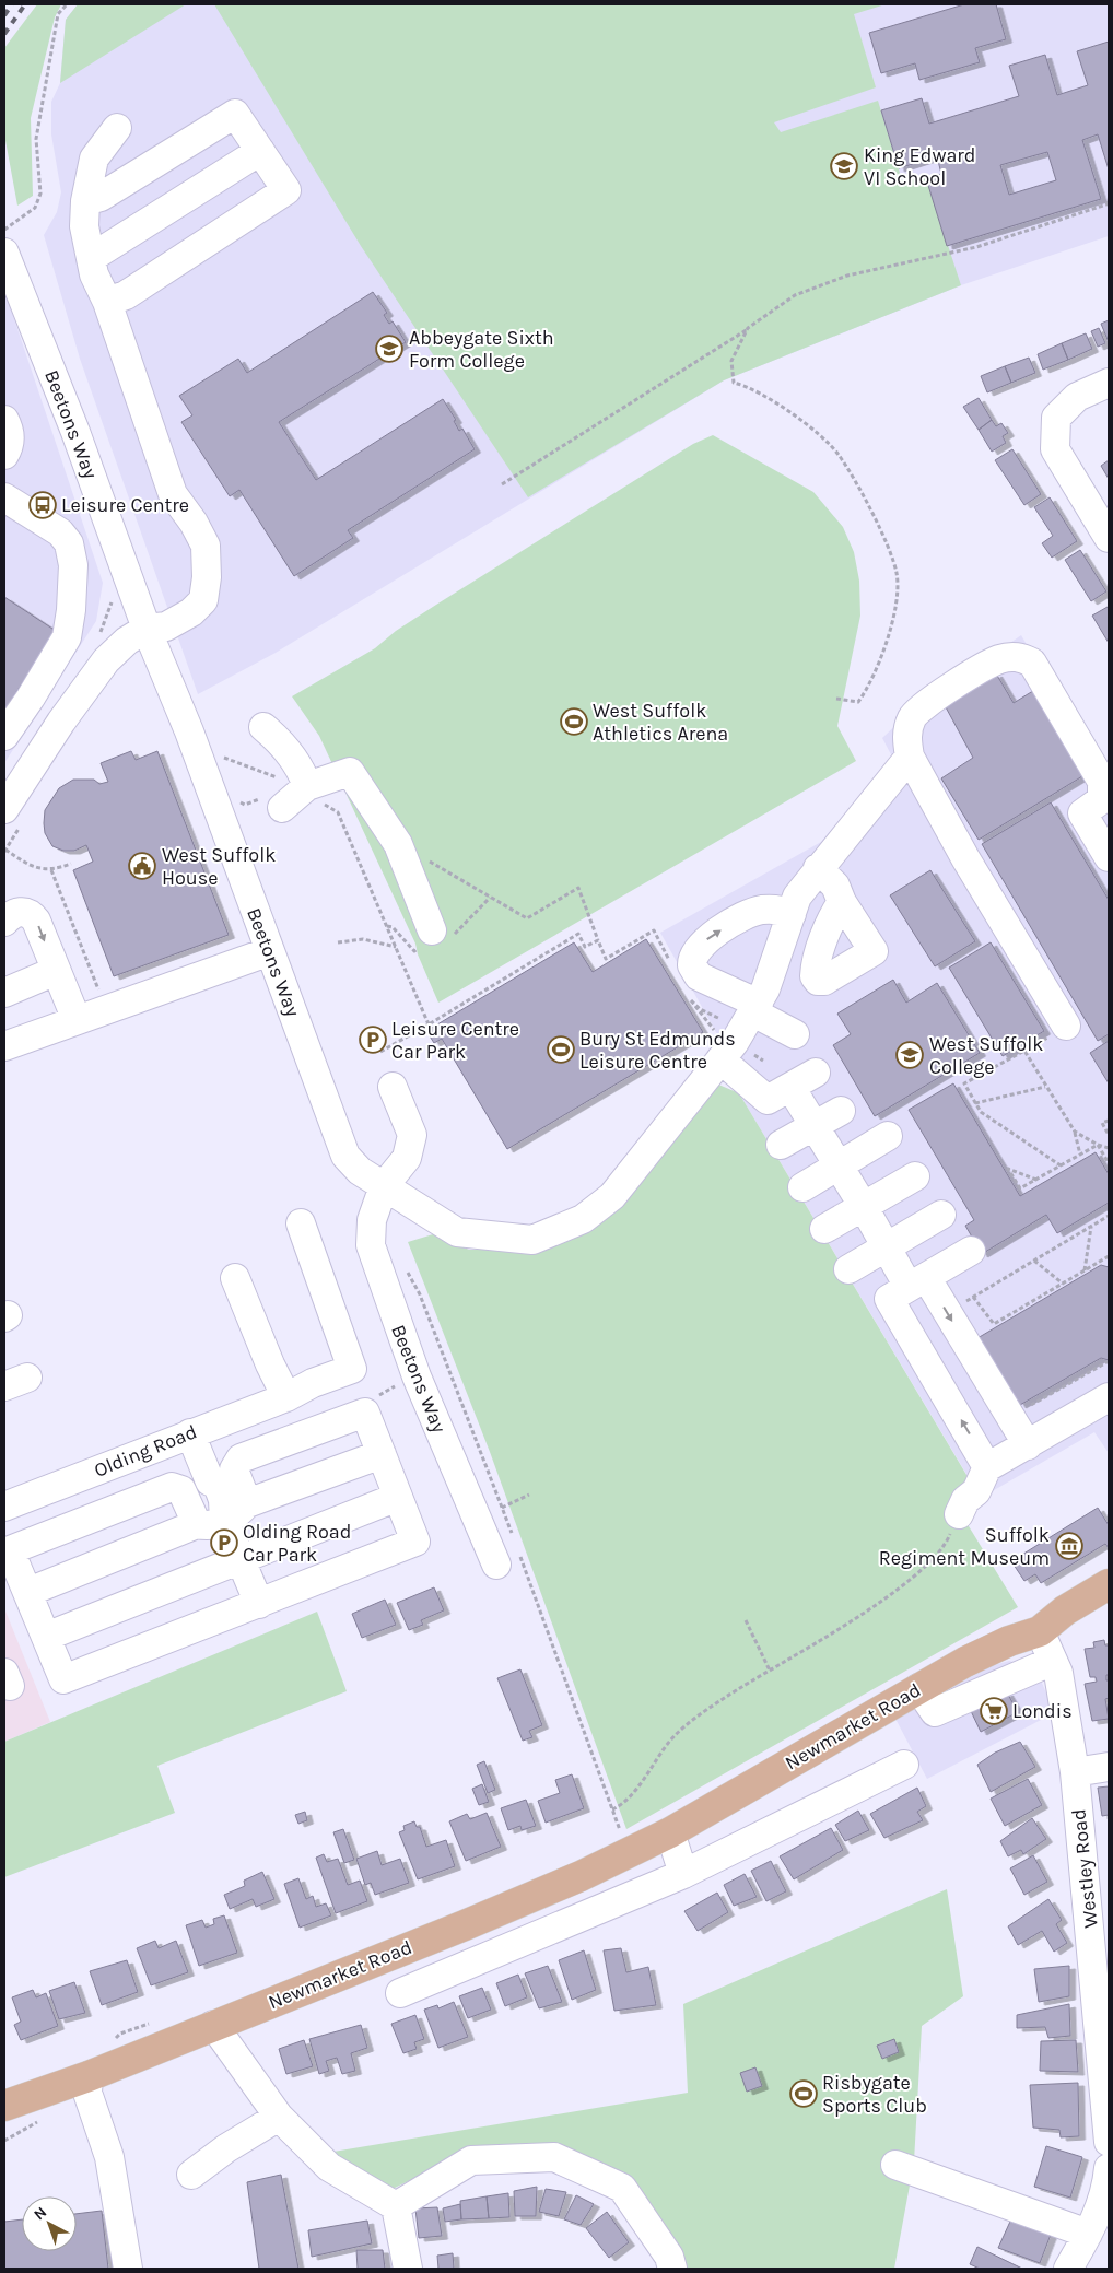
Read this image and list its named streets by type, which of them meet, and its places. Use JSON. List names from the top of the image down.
{
  "streets": {
    "main road": ["Newmarket Road"],
    "street": ["Beetons Way", "Olding Road", "Westley Road"]
  },
  "crossings": [
    ["Newmarket Road", "Westley Road"]
  ],
  "places": {
    "school or university": ["King Edward VI School", "Abbeygate Sixth Form College", "West Suffolk College"],
    "bus stop": ["Leisure Centre"],
    "sports": ["West Suffolk Athletics Arena", "Bury St Edmunds Leisure Centre", "Risbygate Sports Club"],
    "public building": ["West Suffolk House"],
    "parking": ["Leisure Centre Car Park", "Olding Road Car Park"],
    "museum": ["Suffolk Regiment Museum"],
    "supermarket": ["Londis"]
  },
  "north": "top left"
}
